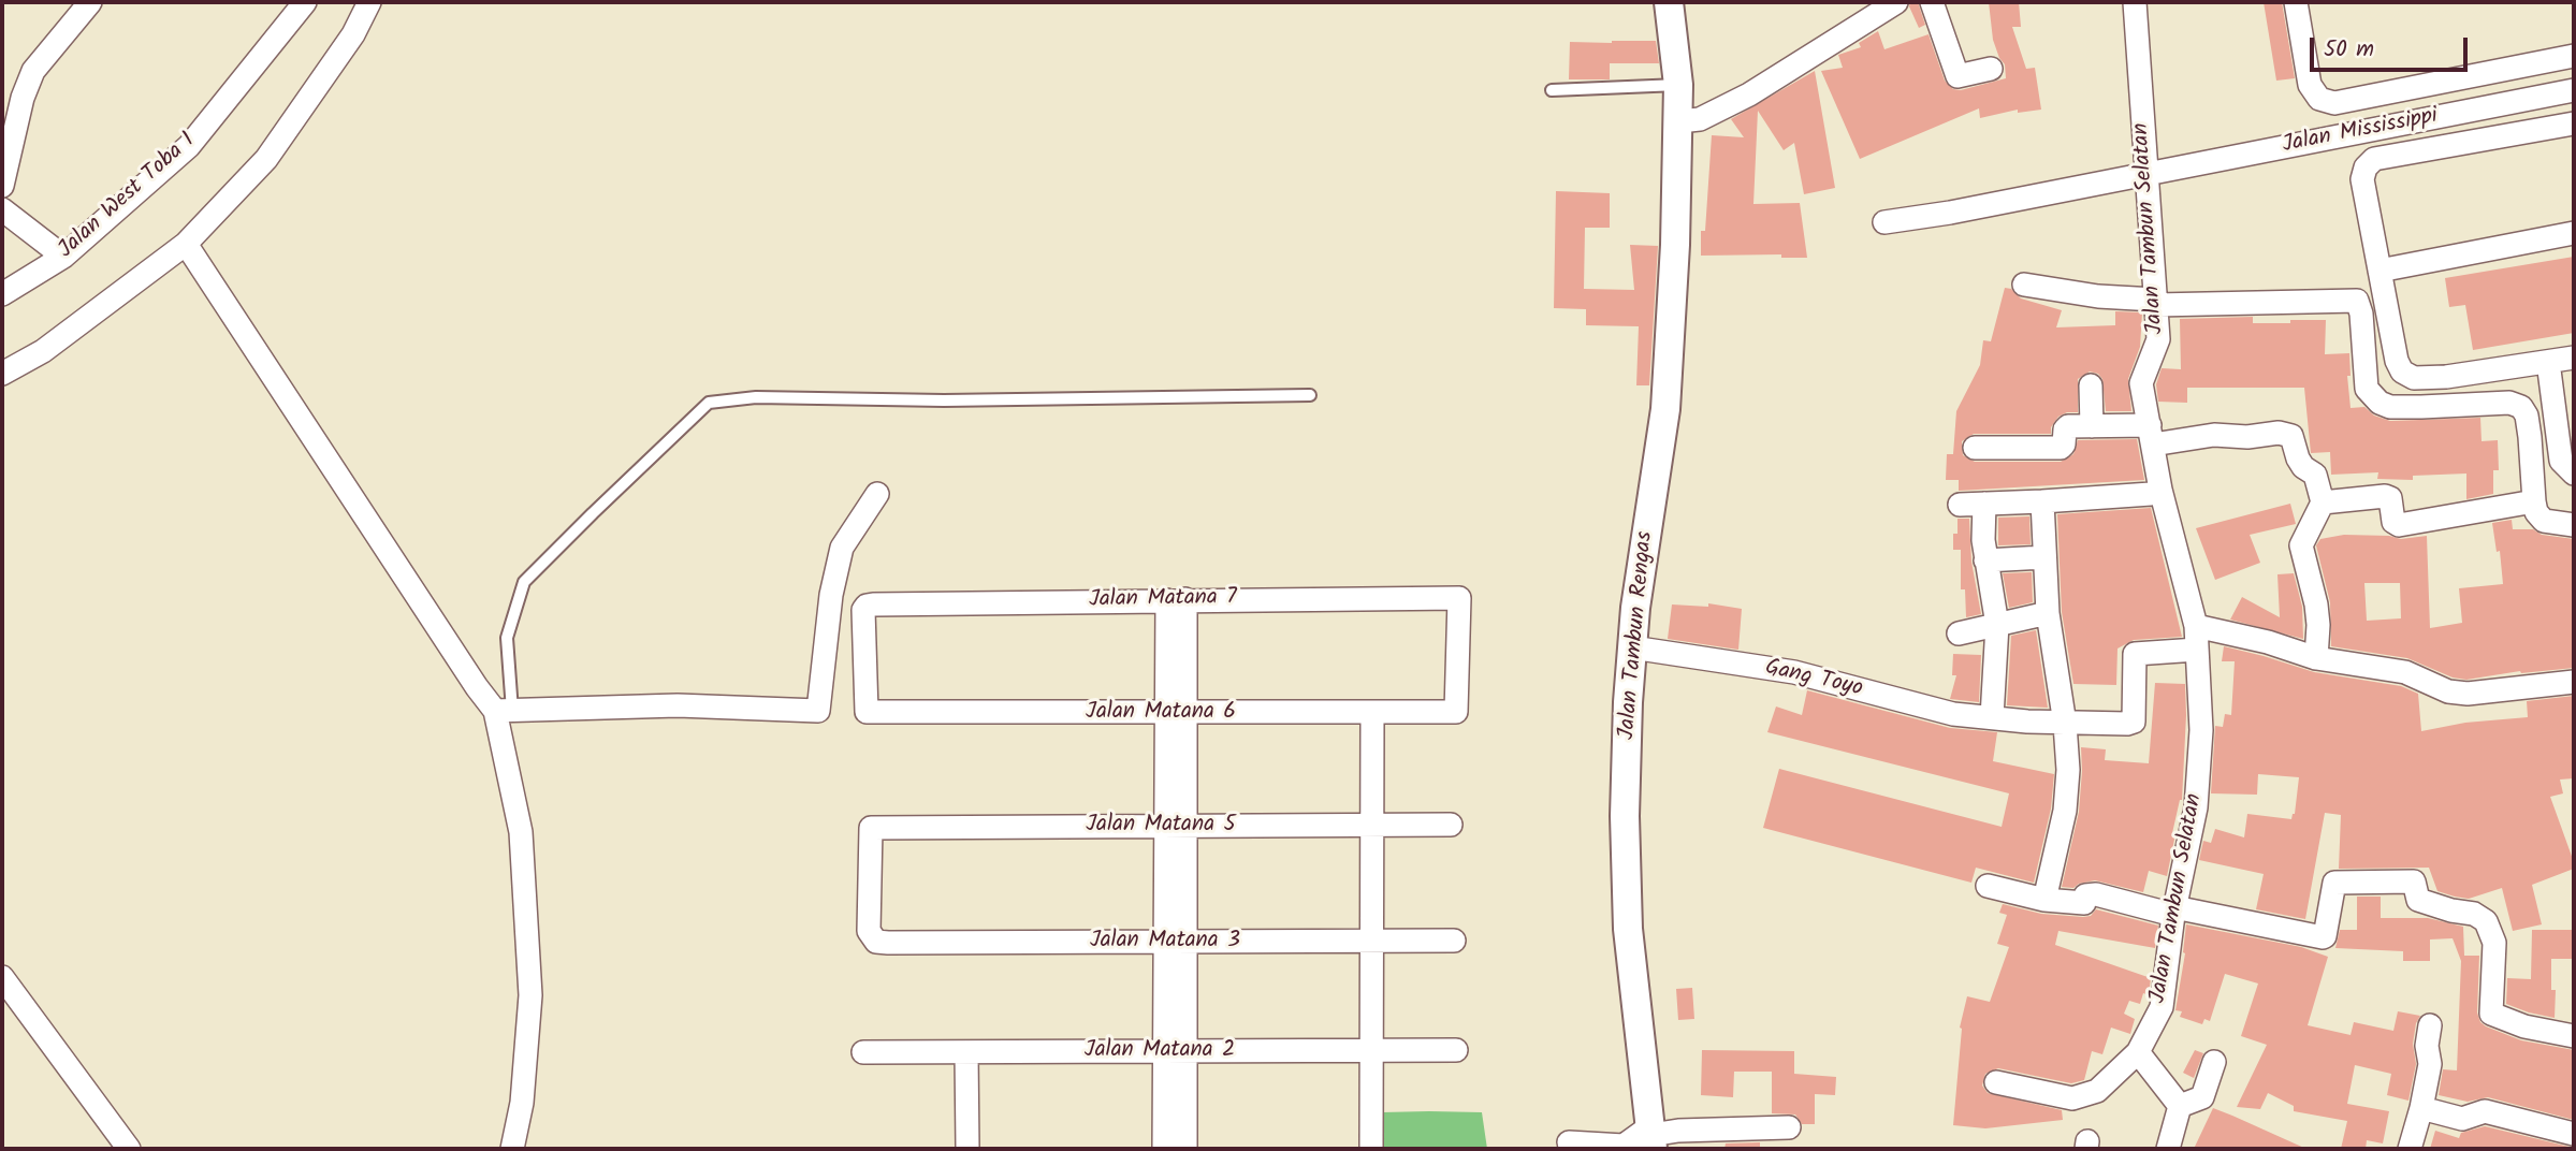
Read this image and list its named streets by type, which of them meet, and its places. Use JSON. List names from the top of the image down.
{
  "streets": {
    "street": [
      "Jalan Mississippi",
      "Jalan West Toba 1",
      "Jalan Tambun Selatan",
      "Jalan Matana 7",
      "Jalan Tambun Rengas",
      "Gang Toyo",
      "Jalan Matana 6",
      "Jalan Matana 5",
      "Jalan Matana 3",
      "Jalan Matana 2"
    ]
  },
  "crossings": [
    ["Jalan Mississippi", "Jalan Tambun Selatan"],
    ["Jalan Tambun Selatan", "Gang Toyo"],
    ["Jalan Matana 7", "Jalan Matana 6"],
    ["Jalan Tambun Rengas", "Gang Toyo"],
    ["Jalan Matana 5", "Jalan Matana 3"]
  ],
  "scale_bar": "50 m"
}
